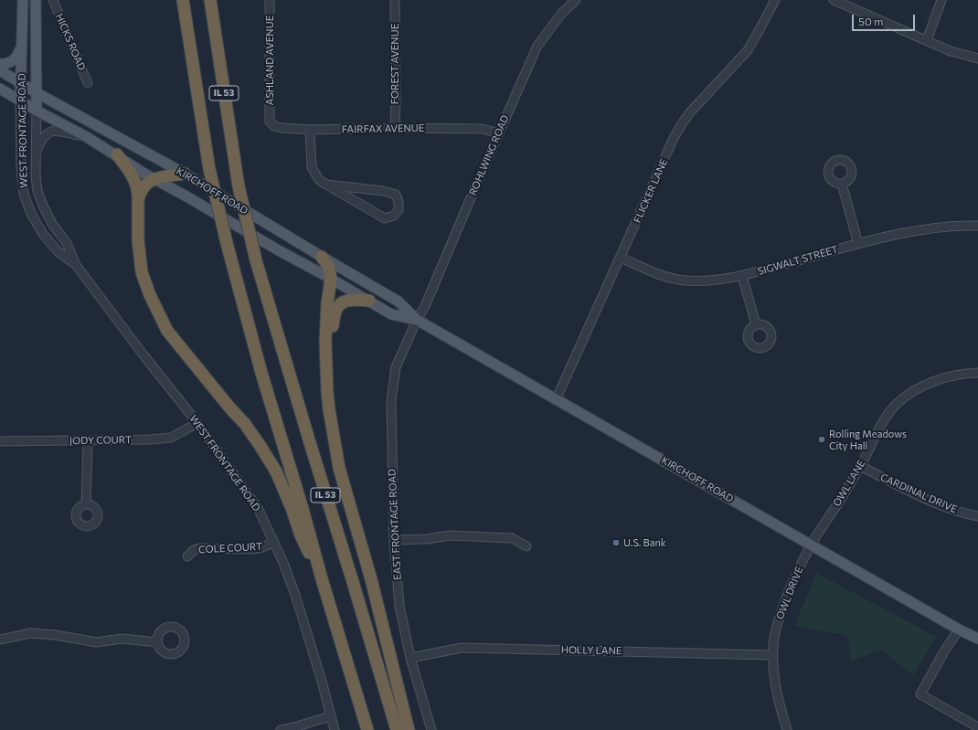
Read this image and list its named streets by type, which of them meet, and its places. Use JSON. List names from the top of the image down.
{
  "streets": {
    "highway": ["IL 53"],
    "main road": ["WEST FRONTAGE ROAD", "KIRCHOFF ROAD"],
    "street": [
      "HICKS ROAD",
      "ASHLAND AVENUE",
      "FOREST AVENUE",
      "FAIRFAX AVENUE",
      "ROHLWING ROAD",
      "FLICKER LANE",
      "SIGWALT STREET",
      "JODY COURT",
      "OWL LANE",
      "CARDINAL DRIVE",
      "EAST FRONTAGE ROAD",
      "COLE COURT",
      "OWL DRIVE",
      "HOLLY LANE"
    ]
  },
  "crossings": [
    ["ASHLAND AVENUE", "FAIRFAX AVENUE"],
    ["FOREST AVENUE", "FAIRFAX AVENUE"],
    ["FAIRFAX AVENUE", "ROHLWING ROAD"],
    ["WEST FRONTAGE ROAD", "KIRCHOFF ROAD"],
    ["WEST FRONTAGE ROAD", "JODY COURT"],
    ["WEST FRONTAGE ROAD", "COLE COURT"],
    ["ROHLWING ROAD", "KIRCHOFF ROAD"],
    ["ROHLWING ROAD", "EAST FRONTAGE ROAD"],
    ["KIRCHOFF ROAD", "FLICKER LANE"],
    ["KIRCHOFF ROAD", "OWL LANE"],
    ["KIRCHOFF ROAD", "EAST FRONTAGE ROAD"],
    ["KIRCHOFF ROAD", "OWL DRIVE"],
    ["FLICKER LANE", "SIGWALT STREET"],
    ["OWL LANE", "CARDINAL DRIVE"],
    ["OWL LANE", "OWL DRIVE"],
    ["EAST FRONTAGE ROAD", "HOLLY LANE"],
    ["OWL DRIVE", "HOLLY LANE"]
  ],
  "places": ["Rolling Meadows City Hall", "U.S. Bank"],
  "scale_bar": "50 m"
}
